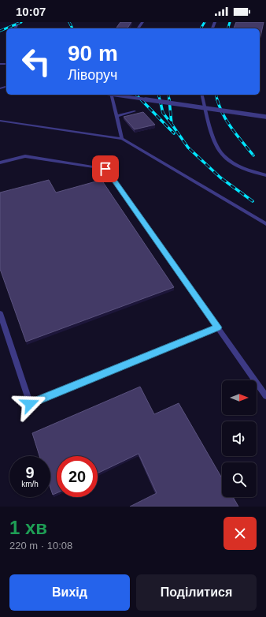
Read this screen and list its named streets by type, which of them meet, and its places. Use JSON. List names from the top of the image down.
{
  "north": "right",
  "page": {
    "status": "10:07",
    "turn": ["90 m", "Ліворуч"],
    "speed": "9 km/h",
    "limit": "20",
    "heading": ["1 хв", "220 m · 10:08"],
    "buttons": ["Вихід", "Поділитися"]
  }
}
